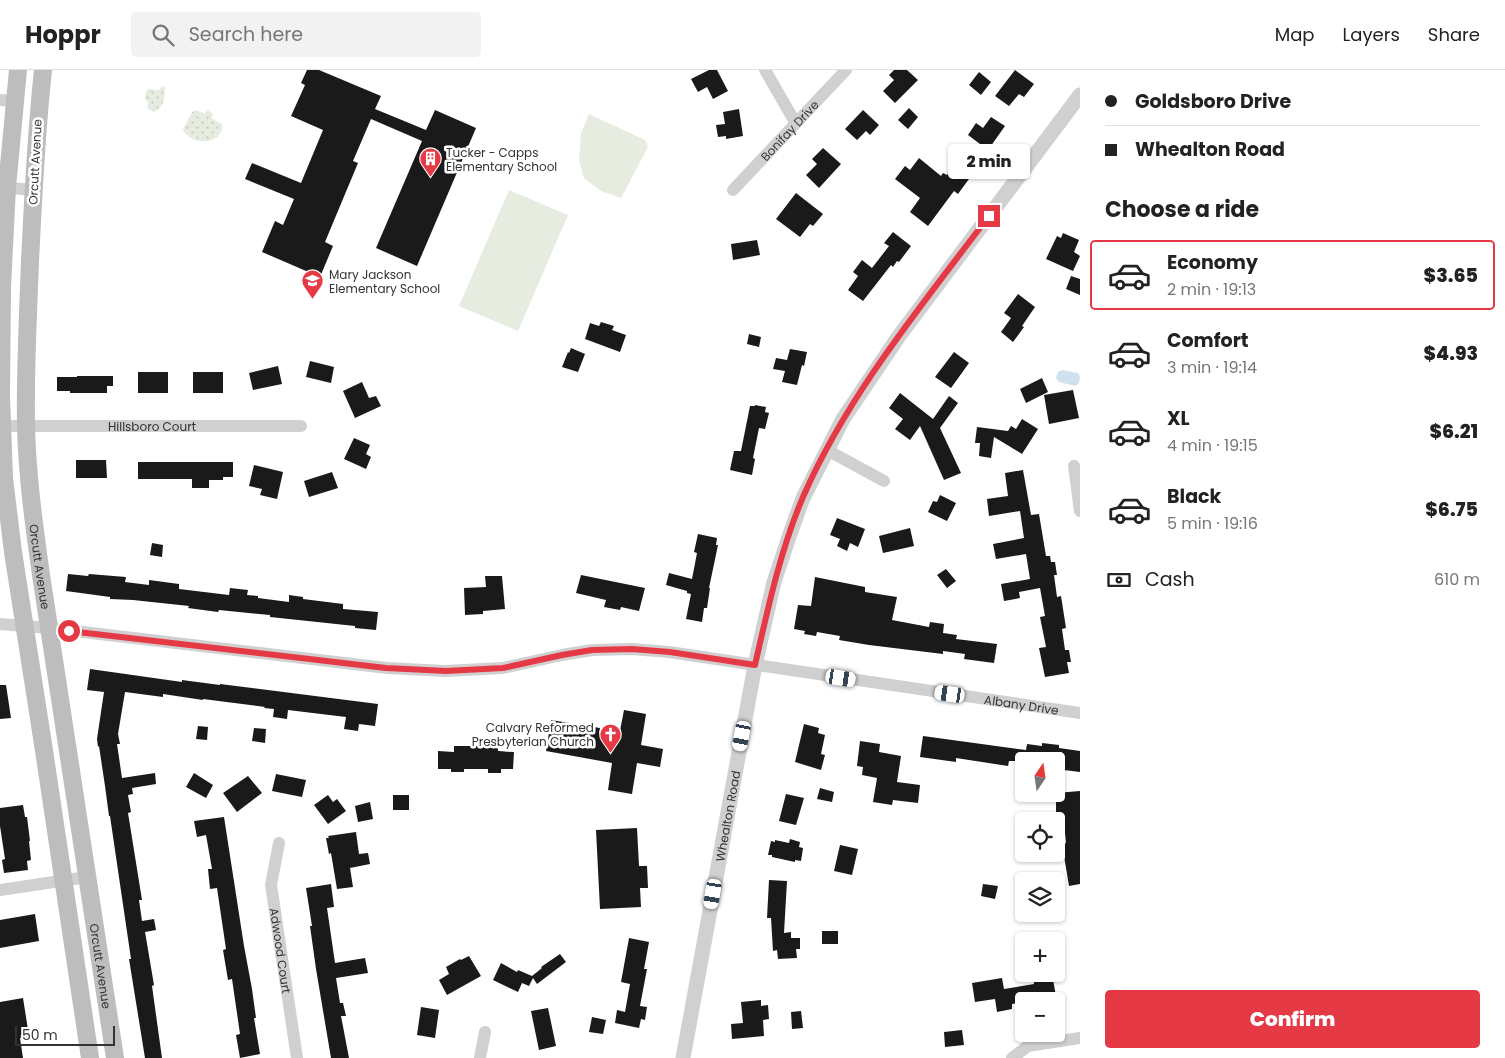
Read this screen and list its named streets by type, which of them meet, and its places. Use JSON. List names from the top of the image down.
{
  "streets": {
    "main road": ["Orcutt Avenue"],
    "street": [
      "Bonifay Drive",
      "Hillsboro Court",
      "Albany Drive",
      "Whealton Road",
      "Adwood Court"
    ]
  },
  "crossings": [
    ["Orcutt Avenue", "Hillsboro Court"],
    ["Orcutt Avenue", "Albany Drive"],
    ["Albany Drive", "Whealton Road"]
  ],
  "places": {
    "building": ["Tucker - Capps Elementary School"],
    "school or university": ["Mary Jackson Elementary School"],
    "church": ["Calvary Reformed Presbyterian Church"]
  },
  "scale_bar": "50 m",
  "north": "top",
  "page": {
    "header": "Hoppr",
    "search": "Search here",
    "nav": ["Map", "Layers", "Share"],
    "banner": ["Goldsboro Drive", "Whealton Road"],
    "bubble": "2 min",
    "heading": "Choose a ride",
    "list": [
      {
        "name": "Economy",
        "note": "2 min · 19:13",
        "value": "$3.65"
      },
      {
        "name": "Comfort",
        "note": "3 min · 19:14",
        "value": "$4.93"
      },
      {
        "name": "XL",
        "note": "4 min · 19:15",
        "value": "$6.21"
      },
      {
        "name": "Black",
        "note": "5 min · 19:16",
        "value": "$6.75"
      }
    ],
    "pay": ["Cash", "610 m"],
    "map_buttons": ["+", "−"],
    "buttons": "Confirm",
    "scale": "50 m"
  }
}
